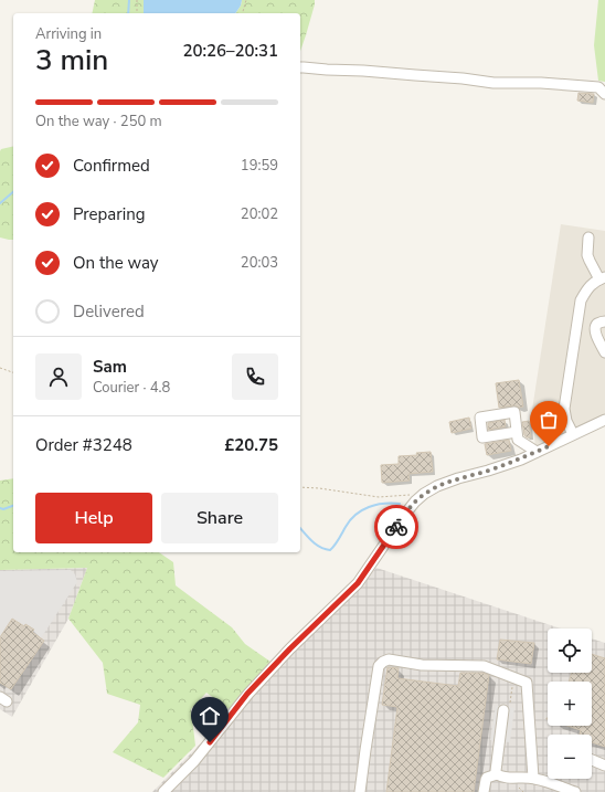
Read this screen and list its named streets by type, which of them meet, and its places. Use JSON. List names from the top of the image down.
{
  "page": {
    "heading": ["3 min", "Arriving in", "20:26–20:31"],
    "panel": [
      "Sam",
      "Courier · 4.8",
      "Order #3248",
      "£20.75"
    ],
    "bar": "On the way · 250 m",
    "list": [
      ["Confirmed", "19:59"],
      ["Preparing", "20:02"],
      ["On the way", "20:03"],
      "Delivered"
    ],
    "buttons": ["Help", "Share"],
    "map_buttons": ["+", "−"]
  }
}
